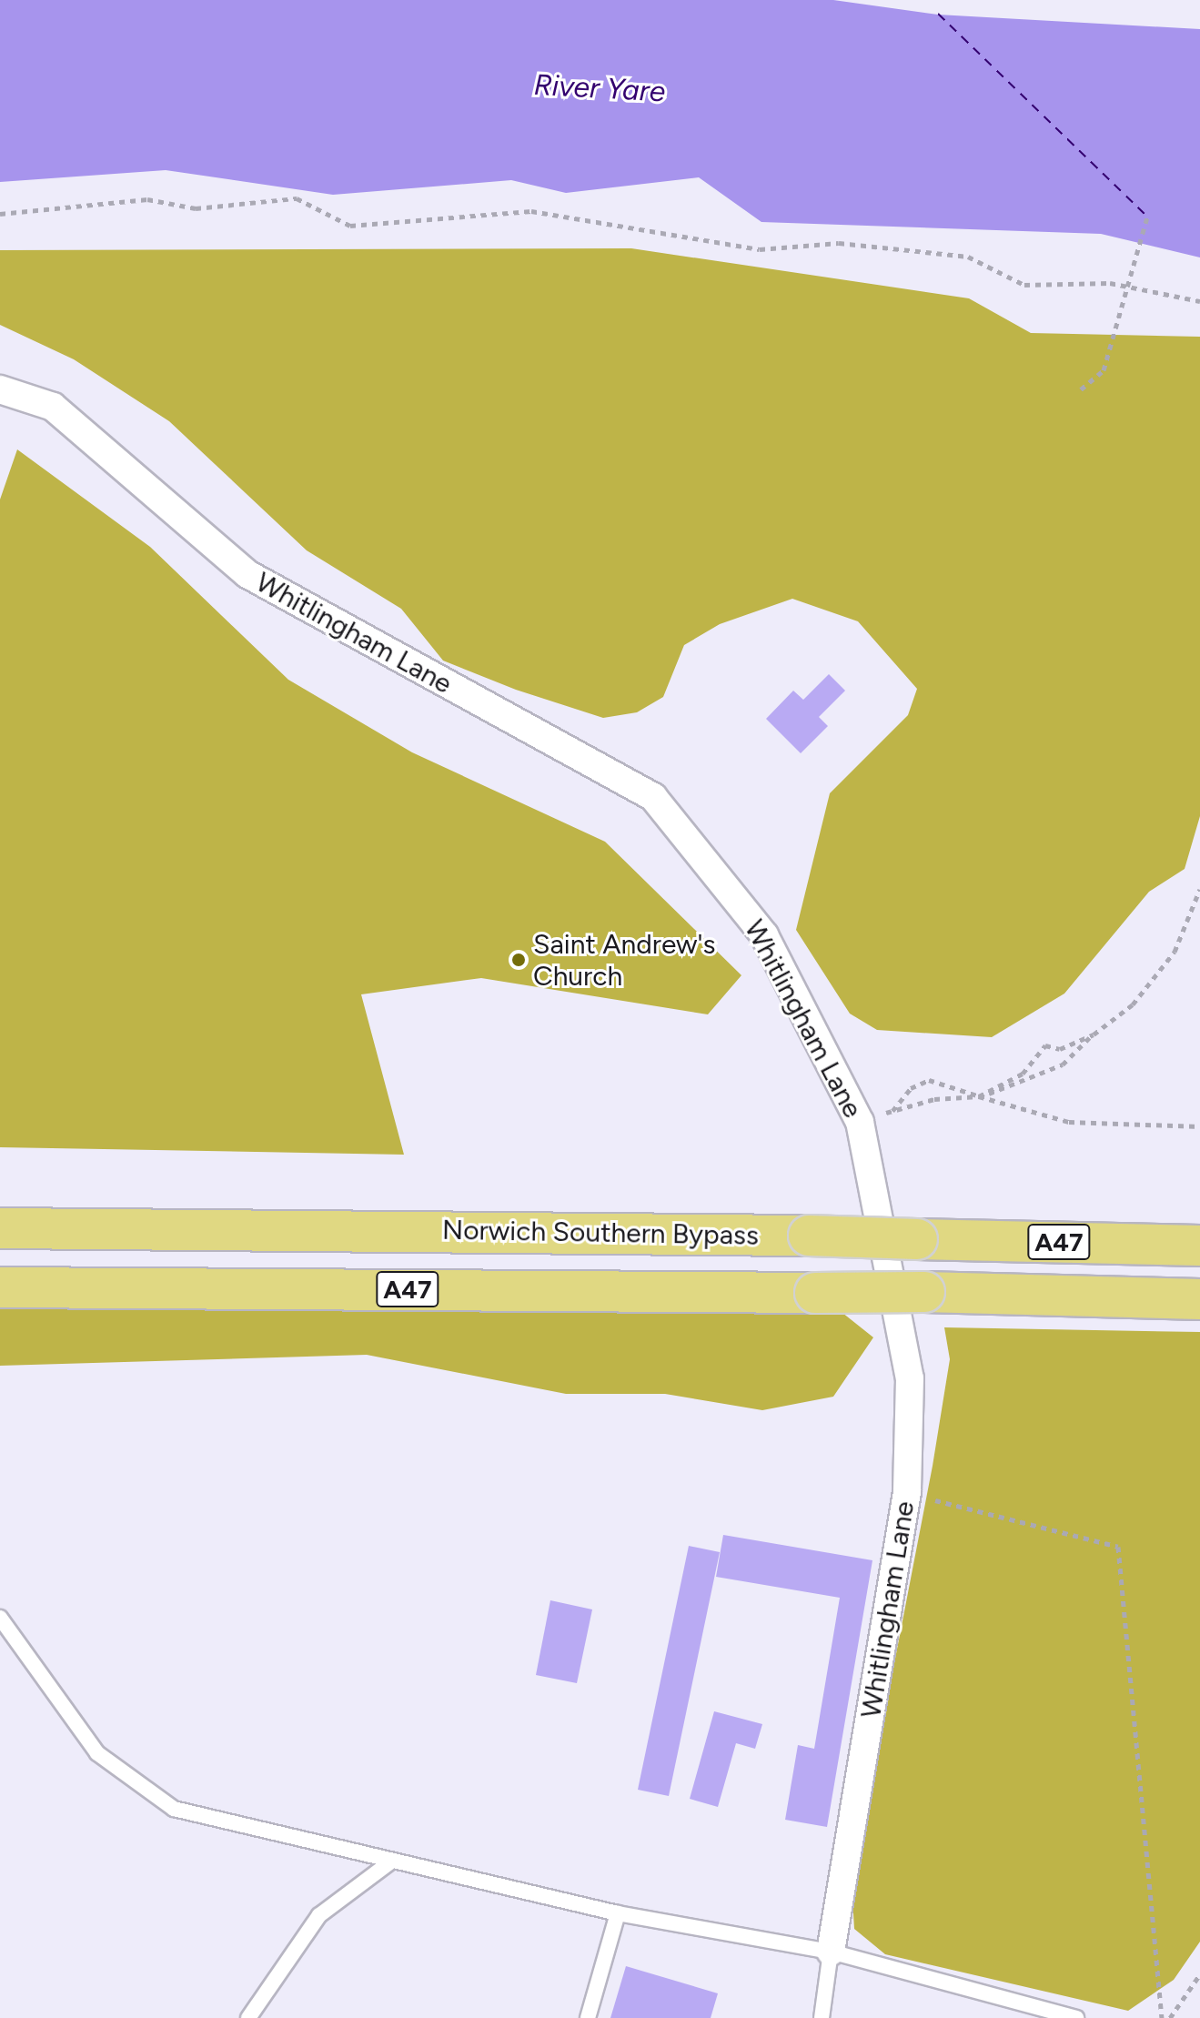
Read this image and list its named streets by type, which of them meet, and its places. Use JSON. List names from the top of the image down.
{
  "streets": {
    "highway": ["Norwich Southern Bypass", "A47"],
    "street": ["Whitlingham Lane"]
  },
  "water": ["River Yare"],
  "places": ["Saint Andrew's Church"]
}
